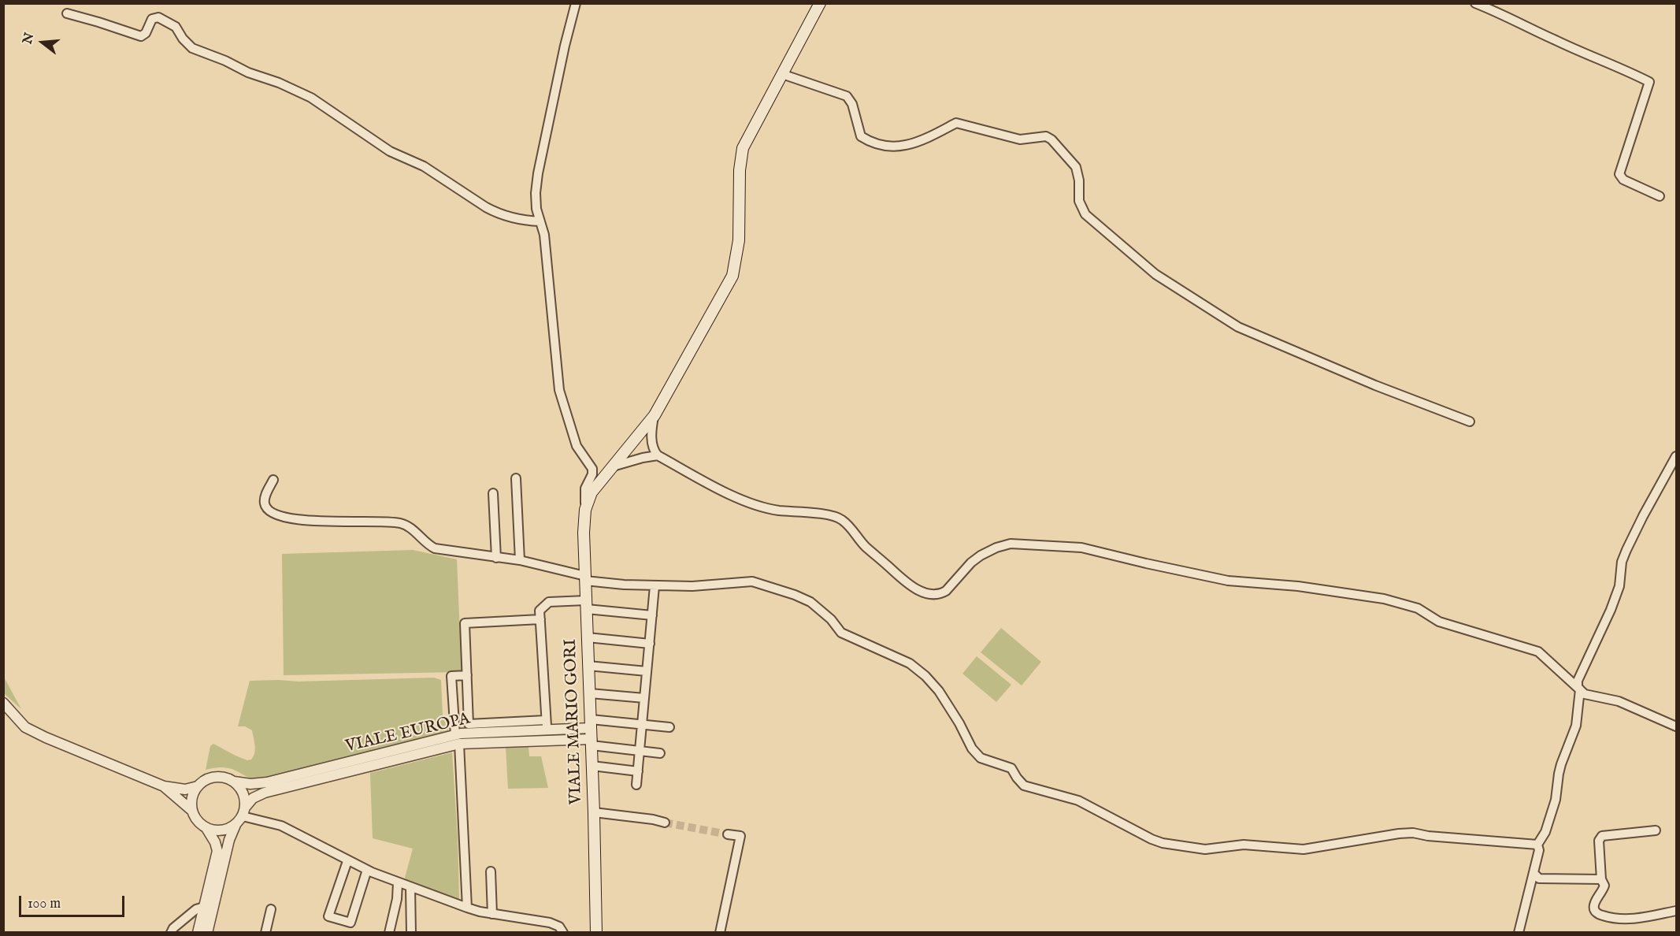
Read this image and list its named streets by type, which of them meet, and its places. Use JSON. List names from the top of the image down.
{
  "streets": {
    "main road": ["VIALE MARIO GORI"],
    "street": ["VIALE EUROPA"]
  },
  "crossings": [
    ["VIALE MARIO GORI", "VIALE EUROPA"]
  ],
  "scale_bar": "100 m",
  "north": "left"
}
